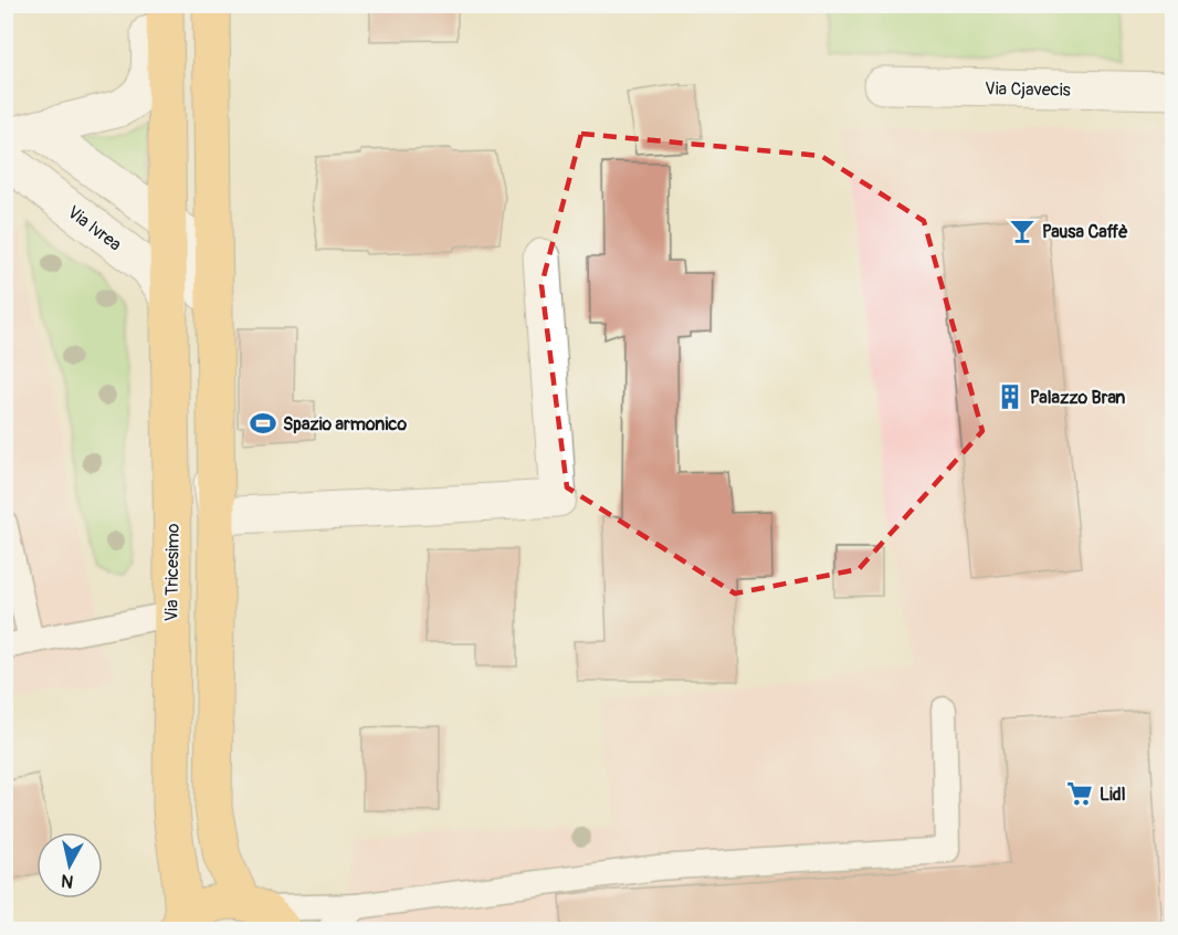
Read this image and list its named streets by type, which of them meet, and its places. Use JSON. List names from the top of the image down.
{
  "streets": {
    "main road": ["Via Tricesimo"],
    "street": ["Via Cjavecis", "Via Ivrea"]
  },
  "crossings": [
    ["Via Ivrea", "Via Tricesimo"]
  ],
  "places": {
    "bar": ["Pausa Caffè"],
    "building": ["Palazzo Bran"],
    "sports": ["Spazio armonico"],
    "supermarket": ["Lidl"]
  },
  "north": "bottom"
}
